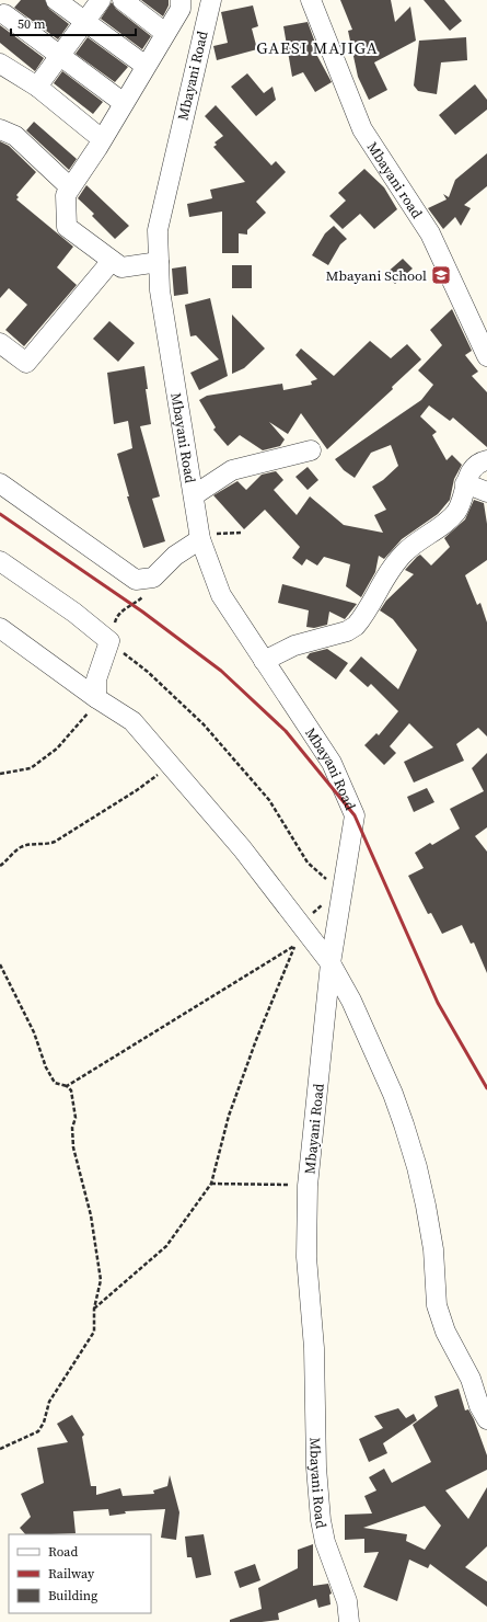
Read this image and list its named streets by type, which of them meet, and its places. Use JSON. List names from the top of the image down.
{
  "streets": {
    "street": ["Mbayani Road", "Mbayani road"]
  },
  "districts": ["GAESI MAJIGA"],
  "places": {
    "school or university": ["Mbayani School"]
  },
  "legend": ["Road", "Railway", "Building"],
  "scale_bar": "50 m"
}
